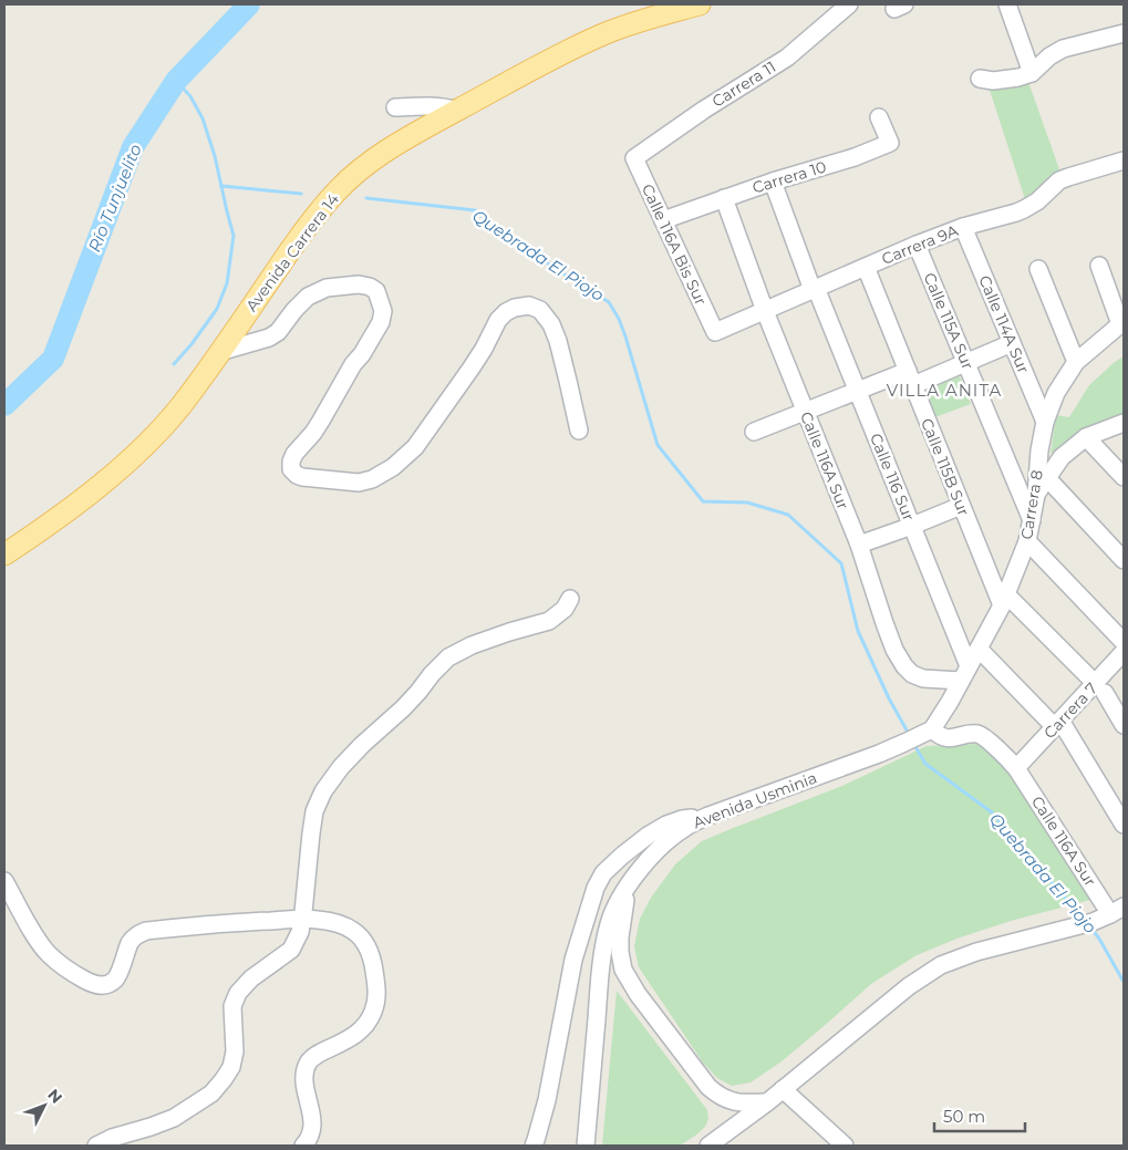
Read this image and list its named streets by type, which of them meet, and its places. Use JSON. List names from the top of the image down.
{
  "streets": {
    "main road": ["Avenida Carrera 14"],
    "street": [
      "Carrera 11",
      "Carrera 10",
      "Calle 116A Bis Sur",
      "Carrera 9A",
      "Calle 115A Sur",
      "Calle 114A Sur",
      "Calle 116A Sur",
      "Calle 115B Sur",
      "Calle 116 Sur",
      "Carrera 8",
      "Carrera 7",
      "Avenida Usminia"
    ]
  },
  "crossings": [
    ["Carrera 11", "Calle 116A Bis Sur"],
    ["Carrera 10", "Calle 116A Bis Sur"],
    ["Carrera 10", "Calle 116A Sur"],
    ["Carrera 10", "Calle 116 Sur"],
    ["Calle 116A Bis Sur", "Carrera 9A"],
    ["Carrera 9A", "Calle 115A Sur"],
    ["Carrera 9A", "Calle 114A Sur"],
    ["Carrera 9A", "Calle 116A Sur"],
    ["Carrera 9A", "Calle 115B Sur"],
    ["Carrera 9A", "Calle 116 Sur"],
    ["Calle 115A Sur", "Carrera 8"],
    ["Calle 114A Sur", "Carrera 8"],
    ["Calle 116A Sur", "Carrera 8"],
    ["Calle 116A Sur", "Carrera 7"],
    ["Calle 116A Sur", "Avenida Usminia"],
    ["Calle 115B Sur", "Carrera 8"],
    ["Calle 115B Sur", "Carrera 7"],
    ["Calle 116 Sur", "Carrera 8"],
    ["Carrera 8", "Avenida Usminia"]
  ],
  "districts": ["VILLA ANITA"],
  "water": ["Río Tunjuelito", "Quebrada El Piojo"],
  "scale_bar": "50 m",
  "north": "top right"
}
